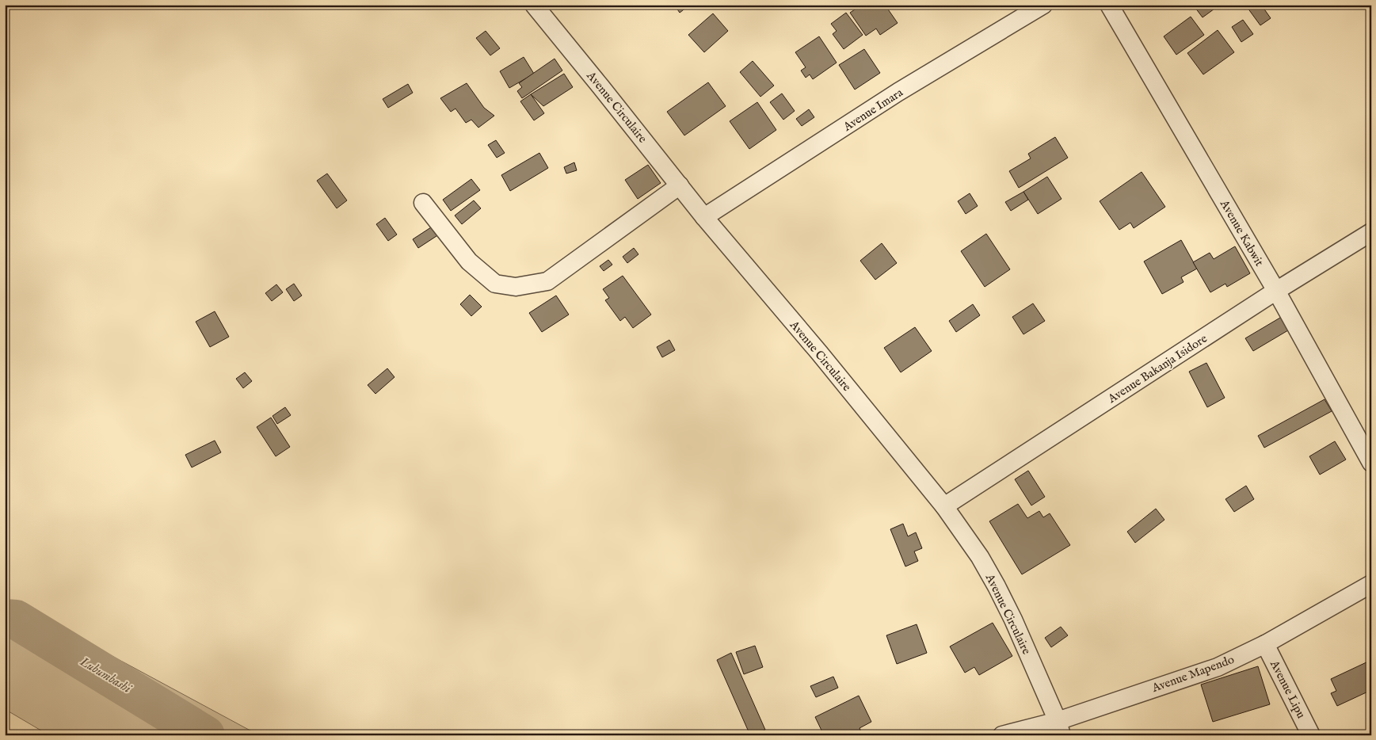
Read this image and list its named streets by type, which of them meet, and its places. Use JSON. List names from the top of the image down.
{
  "streets": {
    "street": [
      "Avenue Circulaire",
      "Avenue Imara",
      "Avenue Kabwit",
      "Avenue Bakanja Isidore",
      "Avenue Mapendo",
      "Avenue Lipu"
    ]
  },
  "crossings": [
    ["Avenue Circulaire", "Avenue Imara"],
    ["Avenue Circulaire", "Avenue Bakanja Isidore"],
    ["Avenue Circulaire", "Avenue Mapendo"],
    ["Avenue Kabwit", "Avenue Bakanja Isidore"],
    ["Avenue Mapendo", "Avenue Lipu"]
  ],
  "water": ["Lubumbashi"]
}
